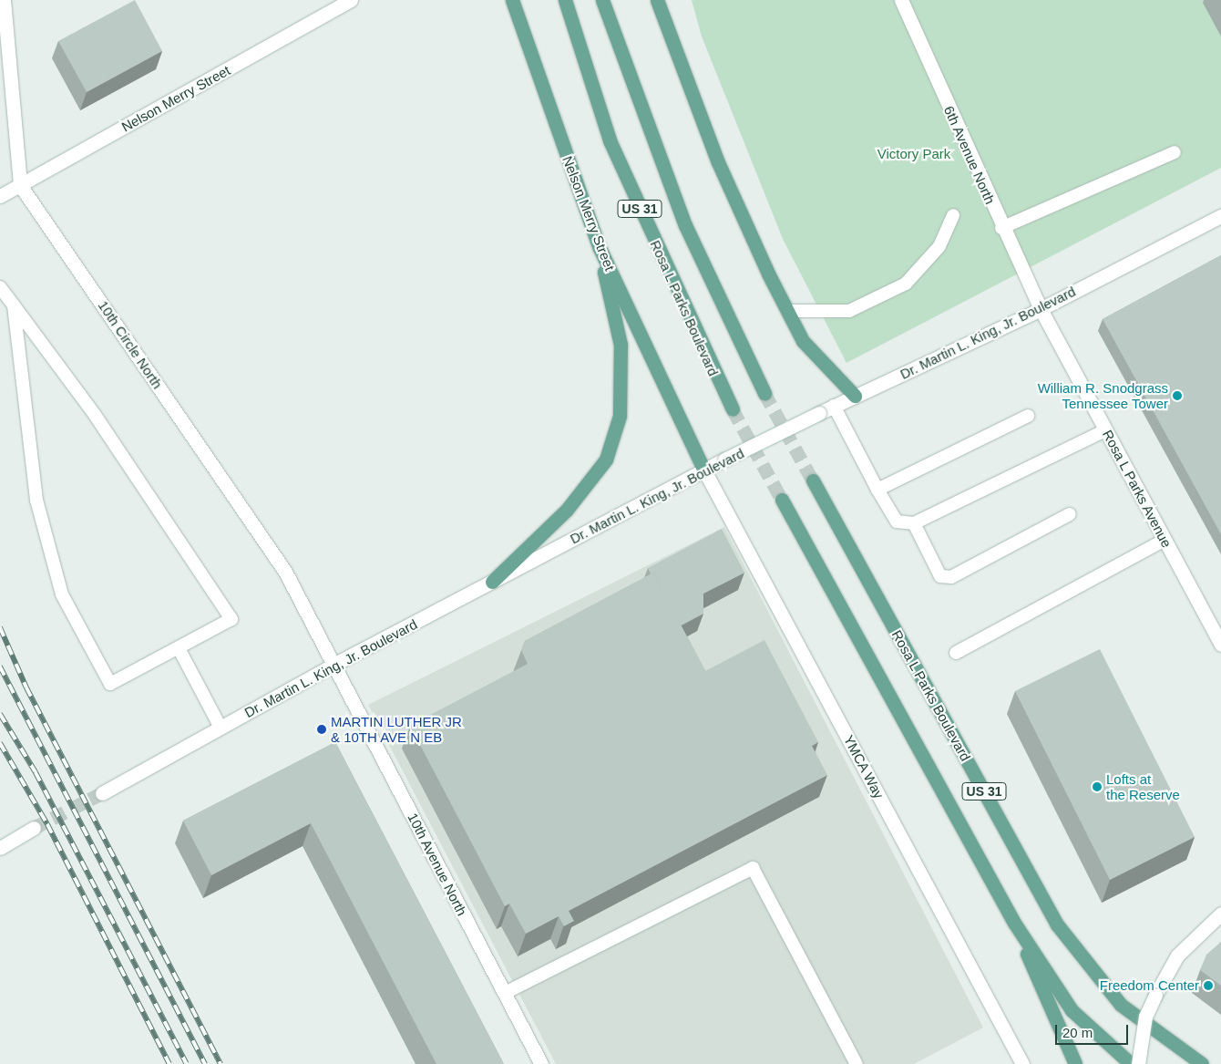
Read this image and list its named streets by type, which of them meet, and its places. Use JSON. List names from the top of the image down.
{
  "streets": {
    "main road": ["Nelson Merry Street", "US 31", "Rosa L Parks Boulevard"],
    "street": [
      "6th Avenue North",
      "Dr. Martin L. King, Jr. Boulevard",
      "10th Circle North",
      "Rosa L Parks Avenue",
      "YMCA Way",
      "10th Avenue North"
    ]
  },
  "crossings": [
    ["Nelson Merry Street", "Dr. Martin L. King, Jr. Boulevard"],
    ["Nelson Merry Street", "10th Circle North"],
    ["Nelson Merry Street", "YMCA Way"],
    ["6th Avenue North", "Dr. Martin L. King, Jr. Boulevard"],
    ["6th Avenue North", "Rosa L Parks Avenue"],
    ["Dr. Martin L. King, Jr. Boulevard", "10th Circle North"],
    ["Dr. Martin L. King, Jr. Boulevard", "Rosa L Parks Avenue"],
    ["Dr. Martin L. King, Jr. Boulevard", "YMCA Way"],
    ["Dr. Martin L. King, Jr. Boulevard", "10th Avenue North"],
    ["10th Circle North", "10th Avenue North"]
  ],
  "parks": ["Victory Park"],
  "places": [
    "William R. Snodgrass Tennessee Tower",
    "MARTIN LUTHER JR & 10TH AVE N EB",
    "Lofts at the Reserve",
    "Freedom Center"
  ],
  "scale_bar": "20 m"
}
